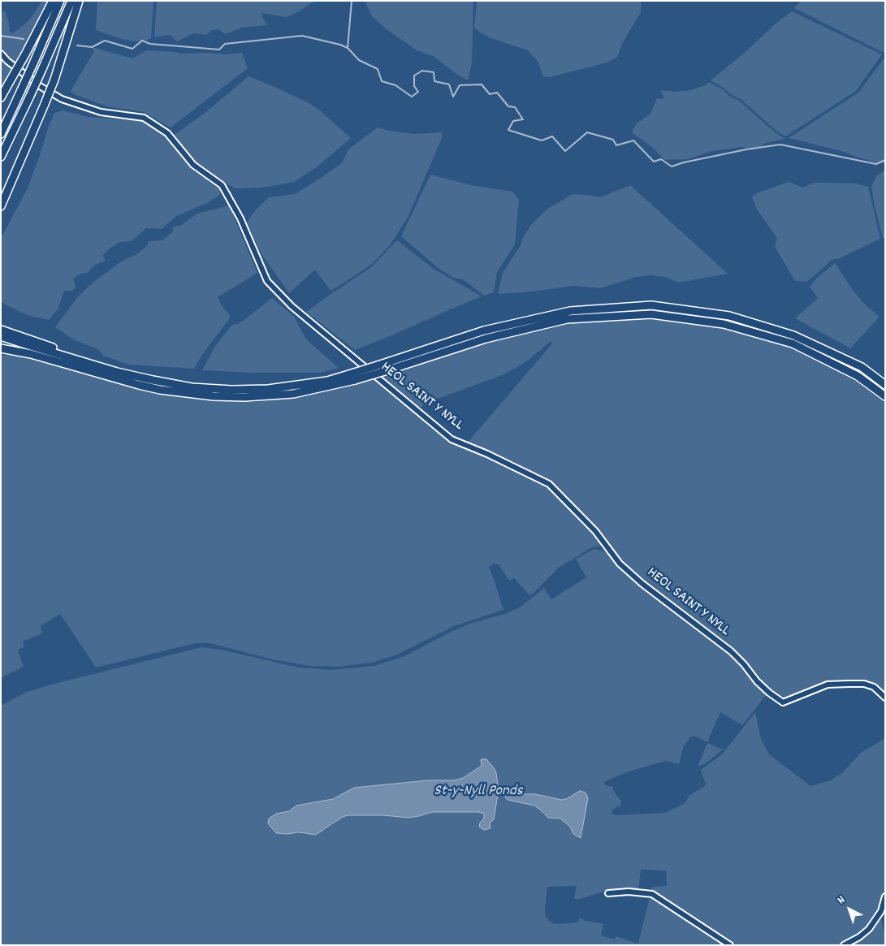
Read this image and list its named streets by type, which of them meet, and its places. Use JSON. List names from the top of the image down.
{
  "streets": {
    "street": ["HEOL SAINT Y NYLL"]
  },
  "water": ["St-y-Nyll Ponds"],
  "north": "top left"
}
